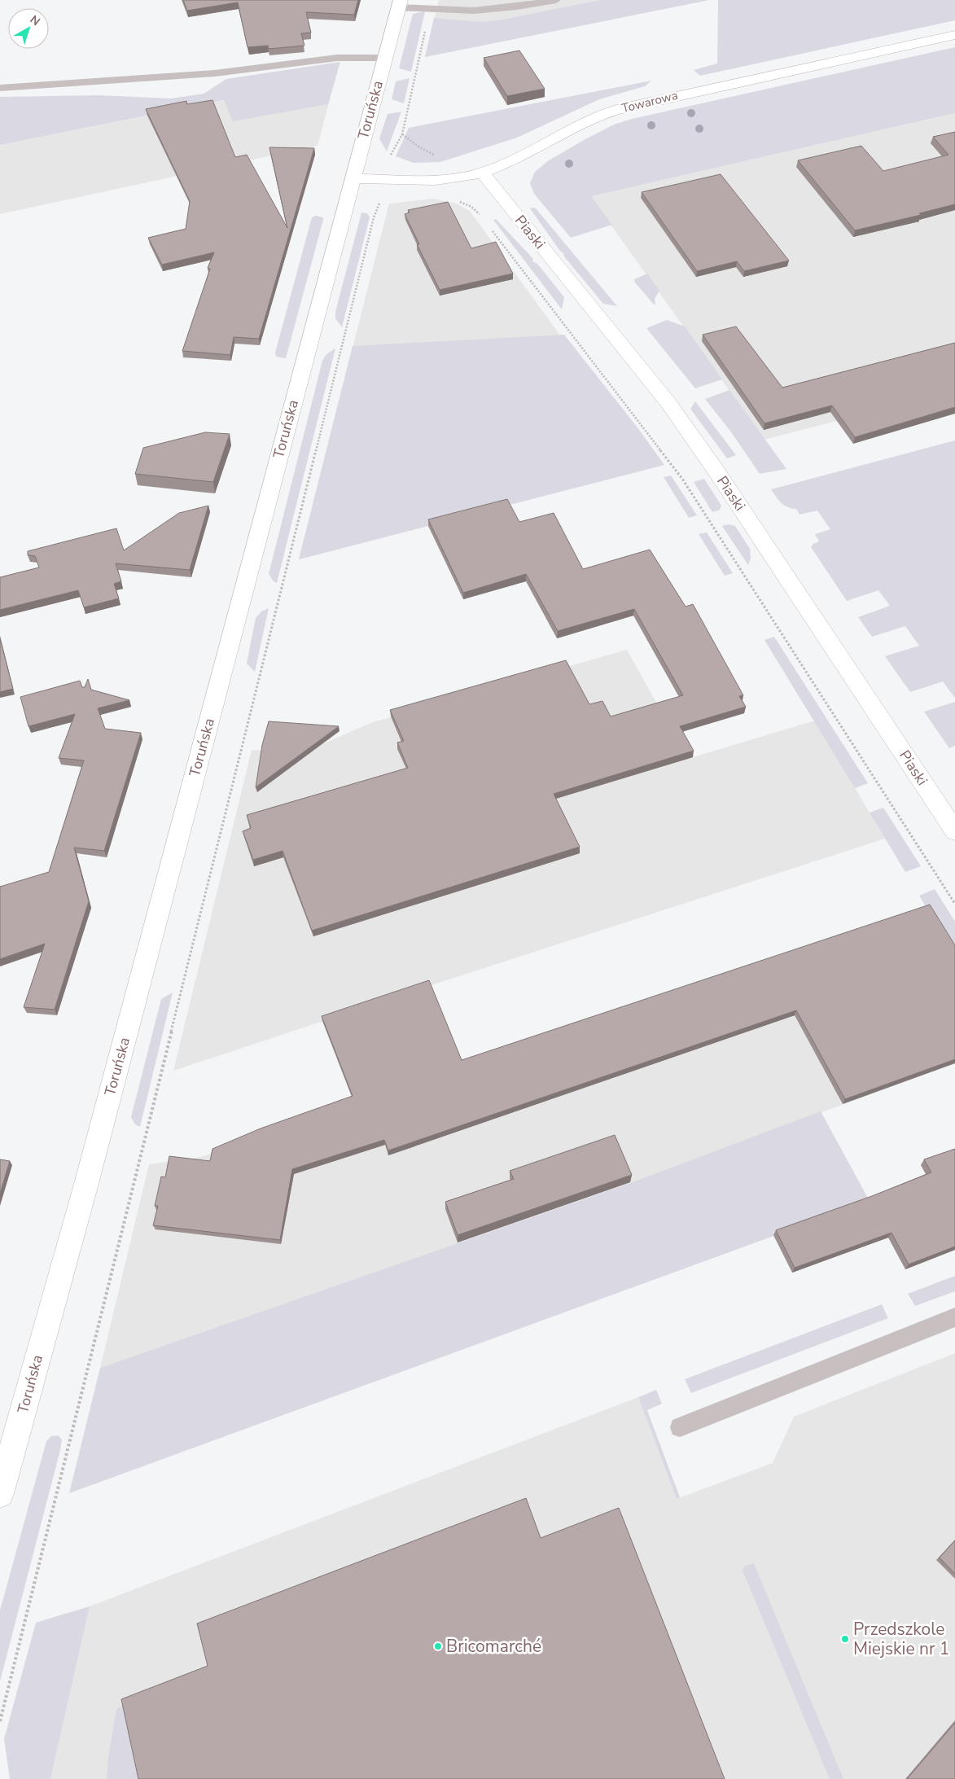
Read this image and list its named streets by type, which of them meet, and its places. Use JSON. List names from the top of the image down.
{
  "streets": {
    "street": ["Towarowa", "Toruńska", "Piaski"]
  },
  "crossings": [
    ["Towarowa", "Toruńska"],
    ["Towarowa", "Piaski"]
  ],
  "places": ["Przedszkole Miejskie nr 1", "Bricomarché"],
  "north": "top right"
}
